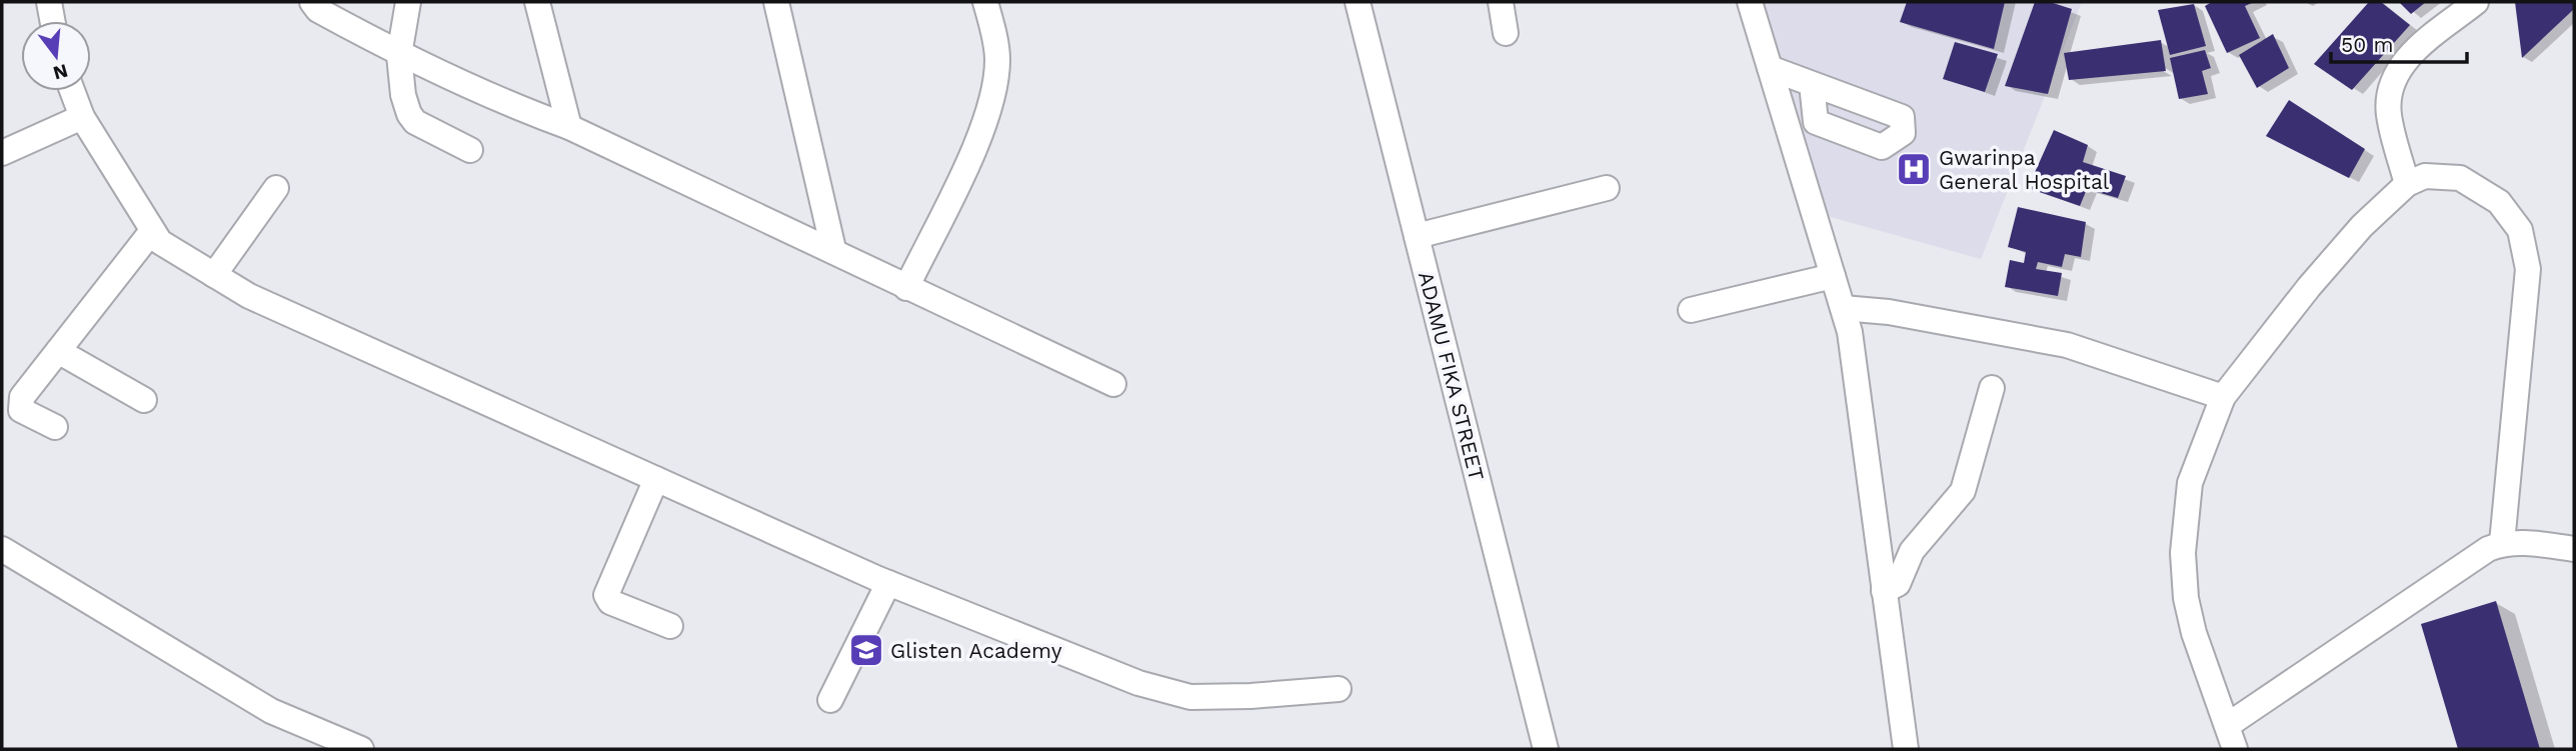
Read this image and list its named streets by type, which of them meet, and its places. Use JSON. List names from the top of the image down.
{
  "streets": {
    "street": ["ADAMU FIKA STREET"]
  },
  "places": {
    "hospital": ["Gwarinpa General Hospital"],
    "school or university": ["Glisten Academy"]
  },
  "scale_bar": "50 m",
  "north": "bottom"
}
